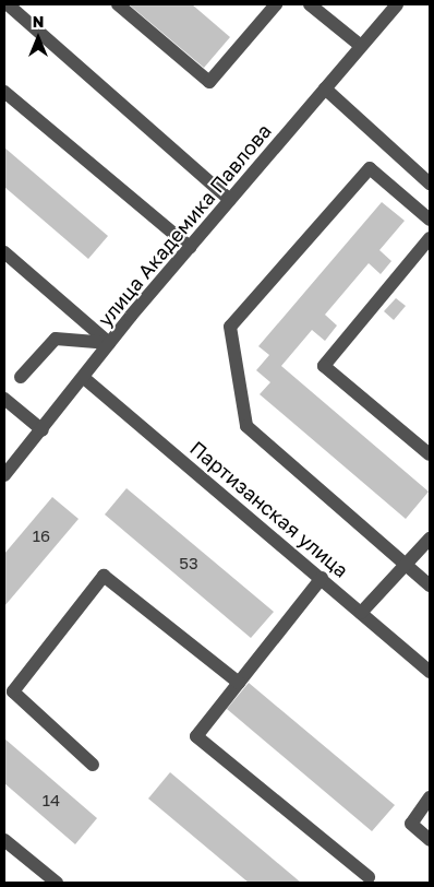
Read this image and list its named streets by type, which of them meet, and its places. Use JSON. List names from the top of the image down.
{
  "streets": {
    "street": ["улица Академика Павлова", "Партизанская улица"]
  },
  "crossings": [
    ["улица Академика Павлова", "Партизанская улица"]
  ],
  "house_numbers": ["16", "53", "14"],
  "north": "top"
}
